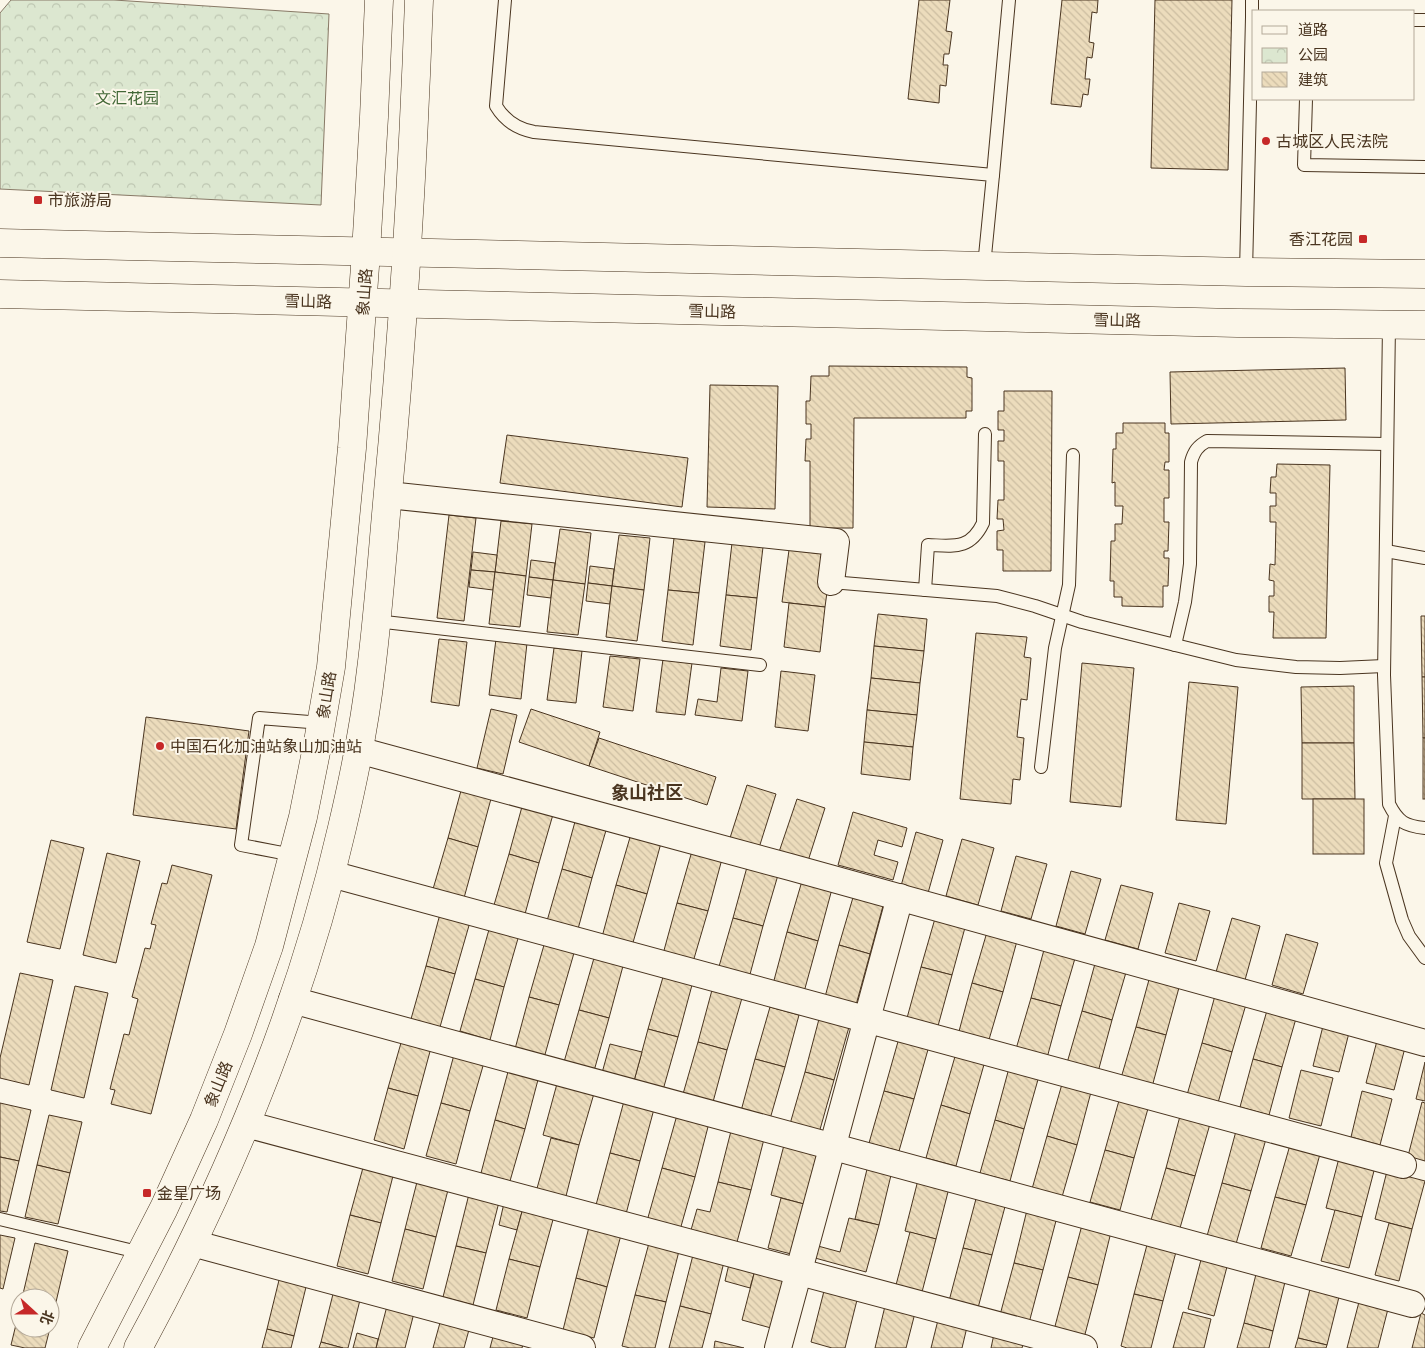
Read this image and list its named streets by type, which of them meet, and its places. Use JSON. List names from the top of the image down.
{
  "streets": {
    "main road": ["象山路", "雪山路"]
  },
  "crossings": [
    ["象山路", "雪山路"]
  ],
  "districts": ["象山社区"],
  "parks": ["文汇花园"],
  "places": {
    "other": ["古城区人民法院", "中国石化加油站象山加油站"],
    "transit": ["市旅游局", "香江花园", "金星广场"]
  },
  "legend": ["道路", "公园", "建筑"],
  "north": "right"
}
